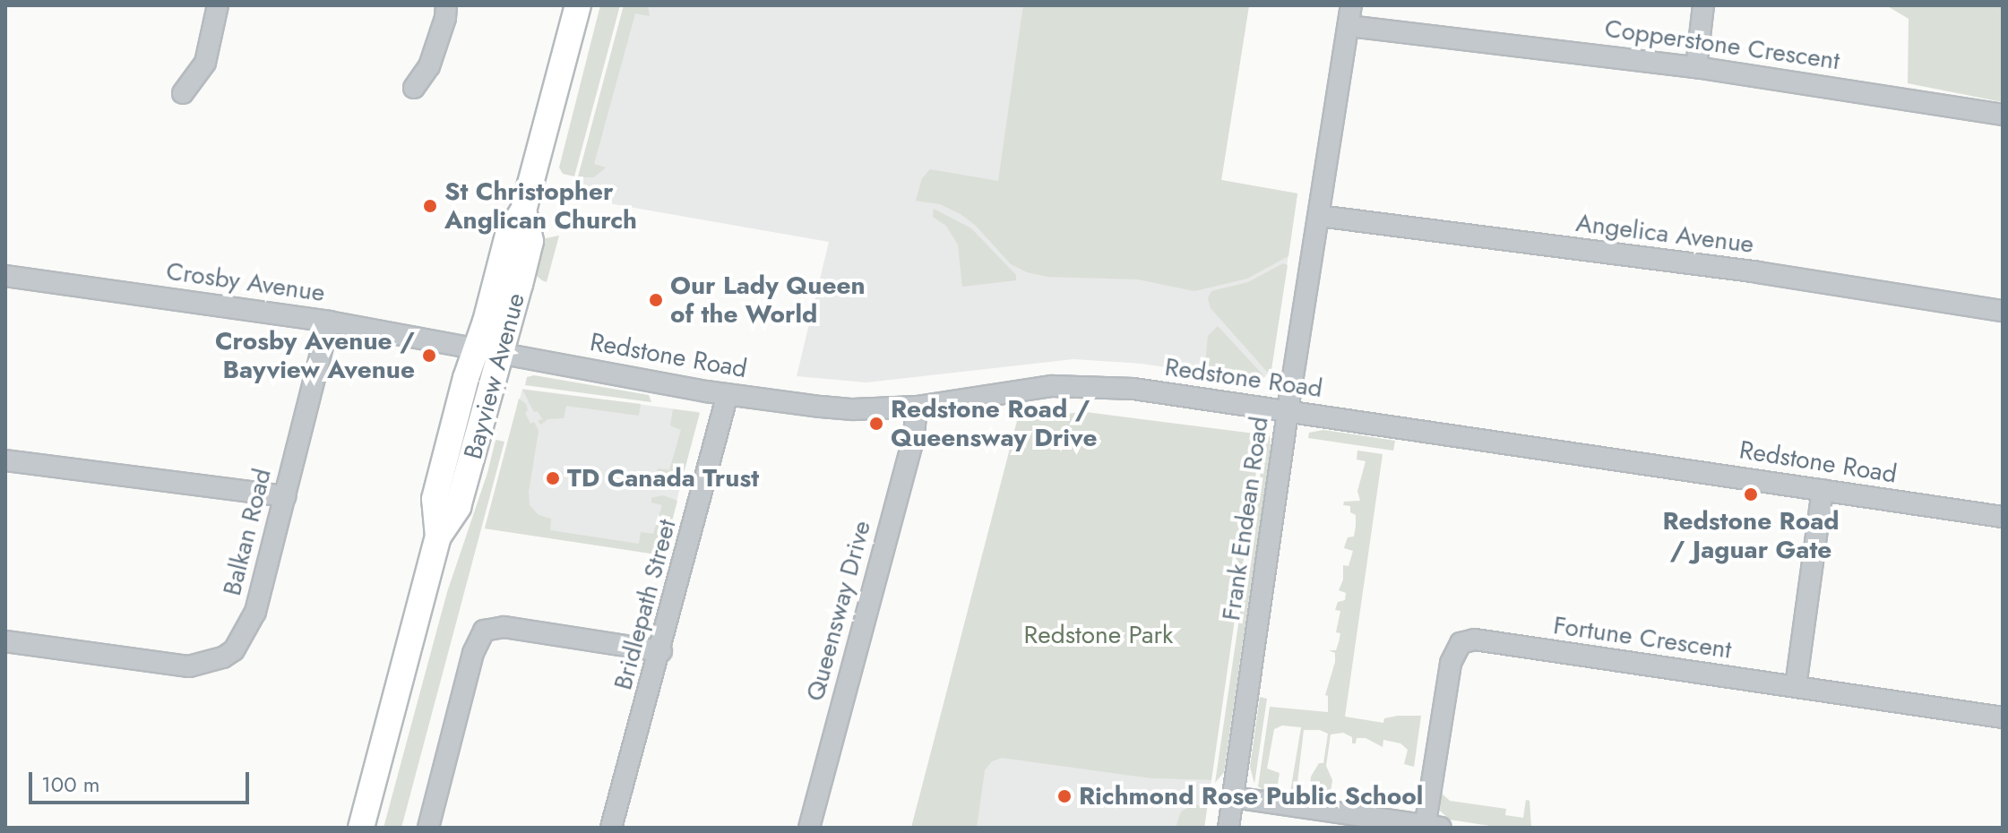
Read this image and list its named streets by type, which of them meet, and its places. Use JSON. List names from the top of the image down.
{
  "streets": {
    "main road": ["Bayview Avenue"],
    "street": [
      "Copperstone Crescent",
      "Angelica Avenue",
      "Crosby Avenue",
      "Redstone Road",
      "Frank Endean Road",
      "Balkan Road",
      "Bridlepath Street",
      "Queensway Drive",
      "Fortune Crescent"
    ]
  },
  "crossings": [
    ["Copperstone Crescent", "Frank Endean Road"],
    ["Angelica Avenue", "Frank Endean Road"],
    ["Crosby Avenue", "Redstone Road"],
    ["Crosby Avenue", "Bayview Avenue"],
    ["Crosby Avenue", "Balkan Road"],
    ["Redstone Road", "Bayview Avenue"],
    ["Redstone Road", "Frank Endean Road"],
    ["Redstone Road", "Bridlepath Street"],
    ["Redstone Road", "Queensway Drive"]
  ],
  "parks": ["Redstone Park"],
  "places": [
    "St Christopher Anglican Church",
    "Our Lady Queen of the World",
    "Crosby Avenue / Bayview Avenue",
    "Redstone Road / Queensway Drive",
    "TD Canada Trust",
    "Redstone Road / Jaguar Gate",
    "Richmond Rose Public School"
  ],
  "scale_bar": "100 m"
}
